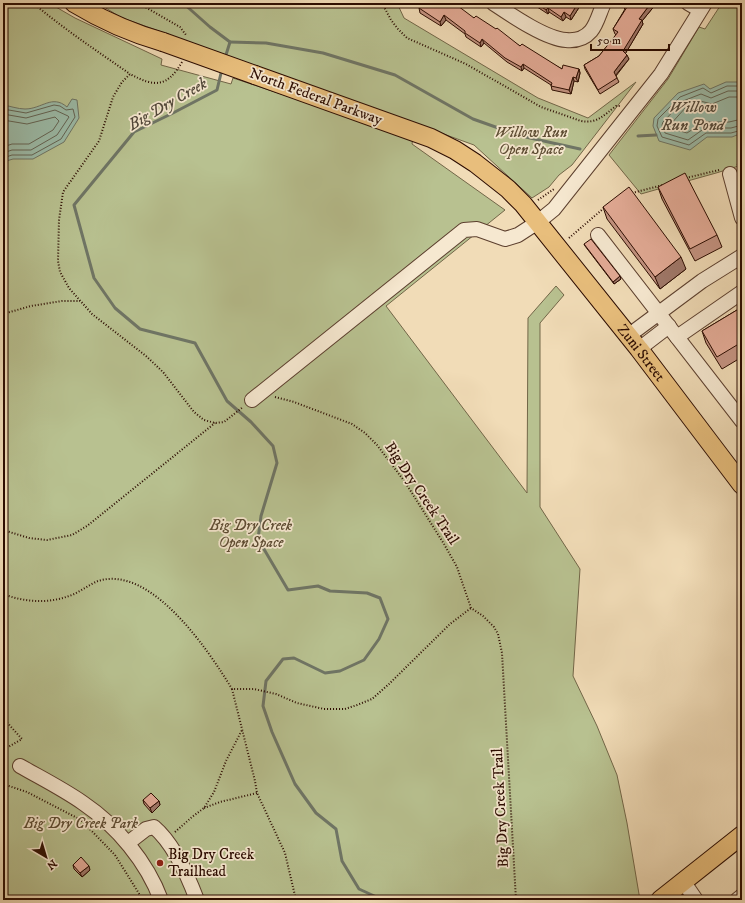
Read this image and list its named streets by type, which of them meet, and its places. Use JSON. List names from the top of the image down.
{
  "streets": {
    "main road": ["North Federal Parkway", "Zuni Street"],
    "path": ["Big Dry Creek Trail"]
  },
  "crossings": [
    ["North Federal Parkway", "Zuni Street"]
  ],
  "water": ["Big Dry Creek", "Willow Run Pond"],
  "parks": ["Willow Run Open Space", "Big Dry Creek Open Space", "Big Dry Creek Park"],
  "places": ["Big Dry Creek Trailhead"],
  "scale_bar": "50 m",
  "north": "bottom right"
}
